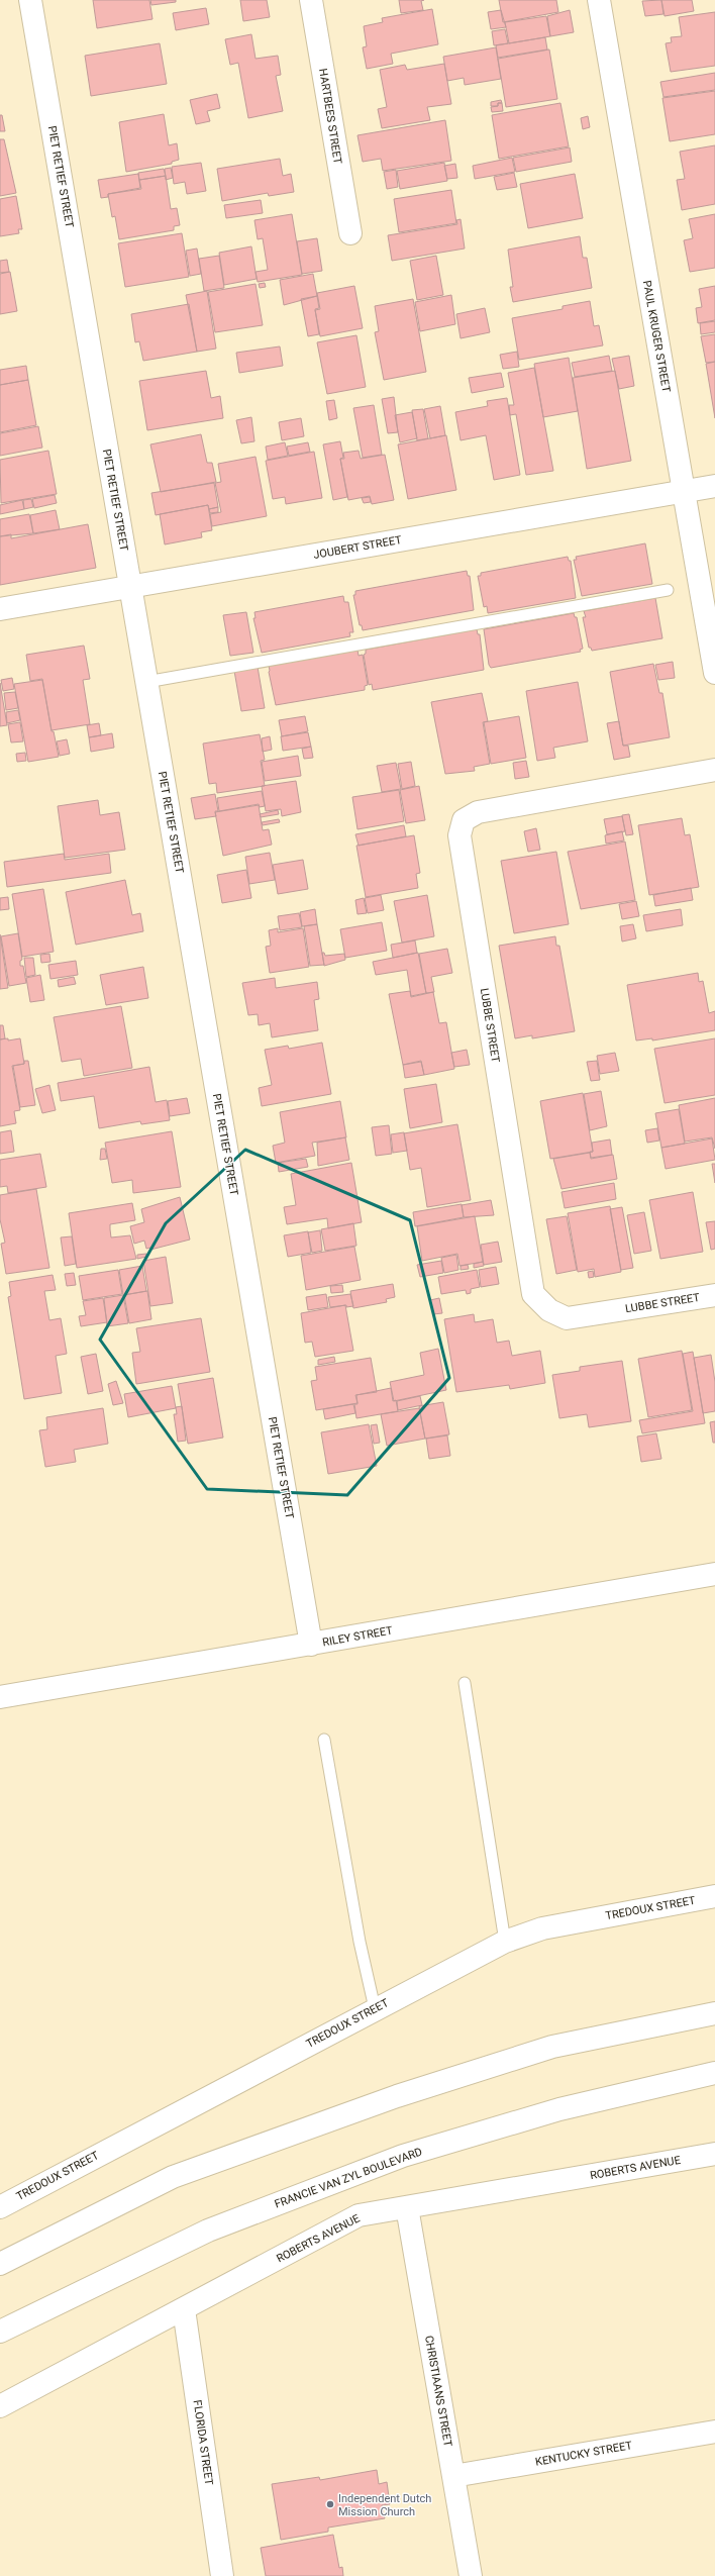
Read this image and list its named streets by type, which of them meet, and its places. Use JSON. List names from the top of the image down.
{
  "streets": {
    "street": [
      "HARTBEES STREET",
      "PIET RETIEF STREET",
      "PAUL KRUGER STREET",
      "JOUBERT STREET",
      "LUBBE STREET",
      "RILEY STREET",
      "TREDOUX STREET",
      "ROBERTS AVENUE",
      "FRANCIE VAN ZYL BOULEVARD",
      "CHRISTIAANS STREET",
      "FLORIDA STREET",
      "KENTUCKY STREET"
    ]
  },
  "crossings": [
    ["PIET RETIEF STREET", "JOUBERT STREET"],
    ["PIET RETIEF STREET", "RILEY STREET"],
    ["PAUL KRUGER STREET", "JOUBERT STREET"],
    ["ROBERTS AVENUE", "CHRISTIAANS STREET"],
    ["ROBERTS AVENUE", "FLORIDA STREET"],
    ["CHRISTIAANS STREET", "KENTUCKY STREET"]
  ],
  "places": ["Independent Dutch Mission Church"]
}
